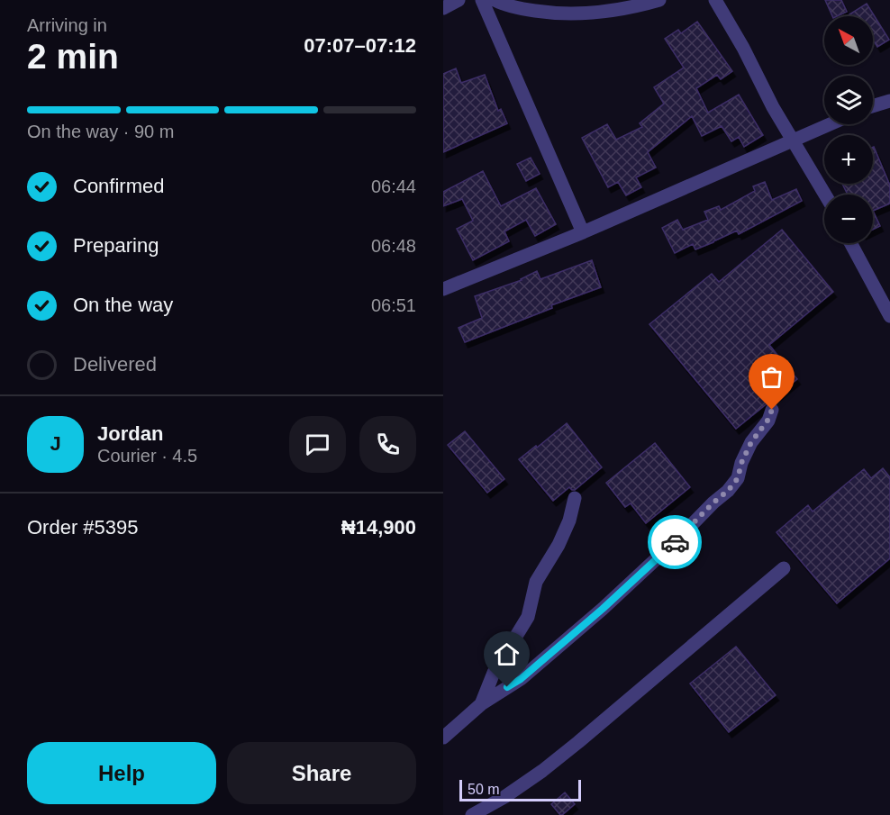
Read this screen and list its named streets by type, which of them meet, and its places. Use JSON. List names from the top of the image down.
{
  "scale_bar": "50 m",
  "north": "top left",
  "page": {
    "heading": ["2 min", "Arriving in", "07:07–07:12"],
    "panel": [
      "Jordan",
      "Courier · 4.5",
      "Order #5395",
      "₦14,900"
    ],
    "map_buttons": ["+", "−"],
    "bar": "On the way · 90 m",
    "list": [
      ["Confirmed", "06:44"],
      ["Preparing", "06:48"],
      ["On the way", "06:51"],
      "Delivered"
    ],
    "round": "J",
    "buttons": ["Help", "Share"],
    "scale": "50 m"
  }
}
